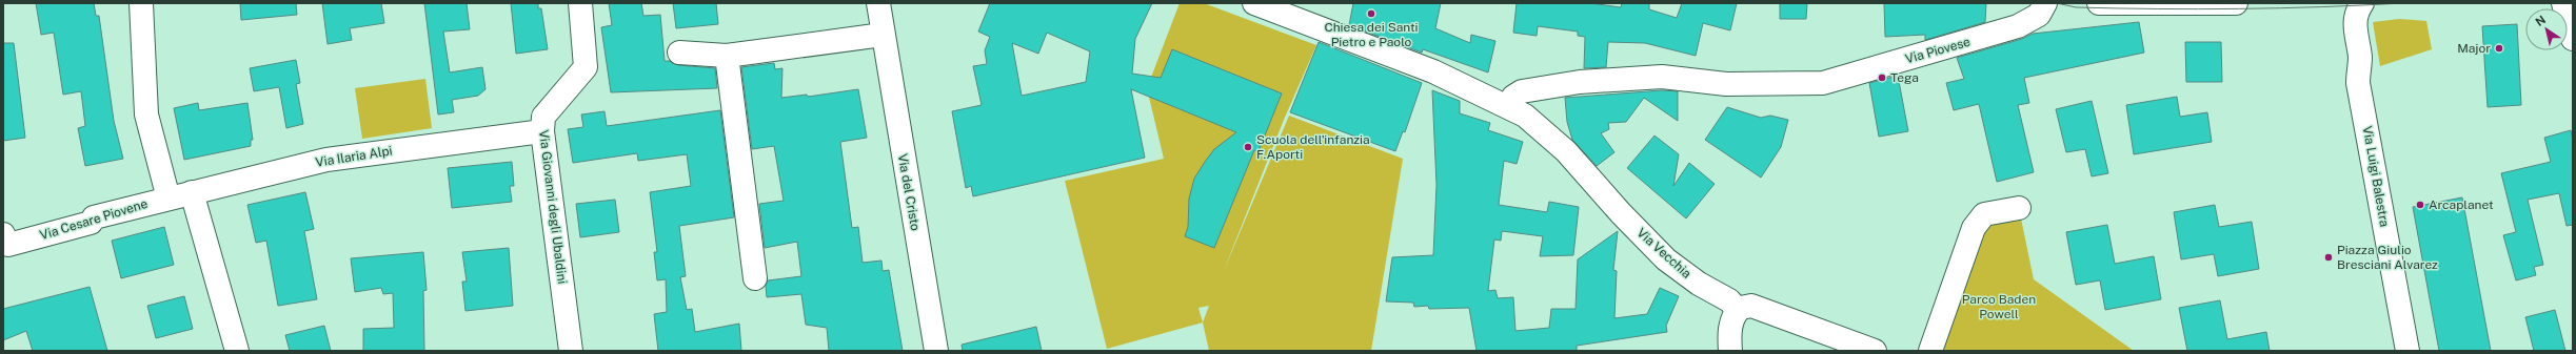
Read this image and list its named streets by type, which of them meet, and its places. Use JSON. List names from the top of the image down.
{
  "streets": {
    "street": [
      "Via Piovese",
      "Via Ilaria Alpi",
      "Via Luigi Balestra",
      "Via del Cristo",
      "Via Giovanni degli Ubaldini",
      "Via Cesare Piovene",
      "Via Vecchia"
    ]
  },
  "crossings": [
    ["Via Piovese", "Via Vecchia"],
    ["Via Ilaria Alpi", "Via Giovanni degli Ubaldini"],
    ["Via Ilaria Alpi", "Via Cesare Piovene"]
  ],
  "parks": ["Parco Baden Powell"],
  "places": [
    "Chiesa dei Santi Pietro e Paolo",
    "Major",
    "Tega",
    "Scuola dell'infanzia F.Aporti",
    "Arcaplanet",
    "Piazza Giulio Bresciani Alvarez"
  ],
  "north": "top left"
}
